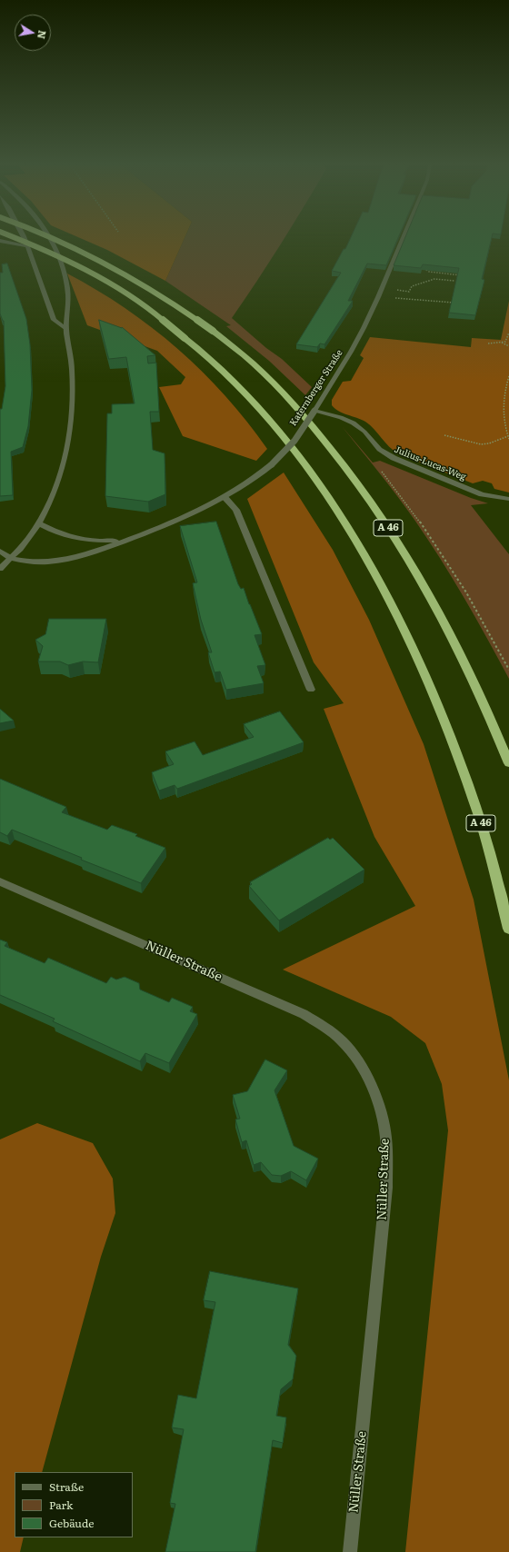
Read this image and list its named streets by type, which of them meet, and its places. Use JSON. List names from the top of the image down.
{
  "streets": {
    "highway": ["A 46"],
    "street": ["Katernberger Straße", "Julius-Lucas-Weg", "Nüller Straße"]
  },
  "crossings": [
    ["Katernberger Straße", "Julius-Lucas-Weg"]
  ],
  "legend": ["Straße", "Park", "Gebäude"],
  "north": "right"
}
